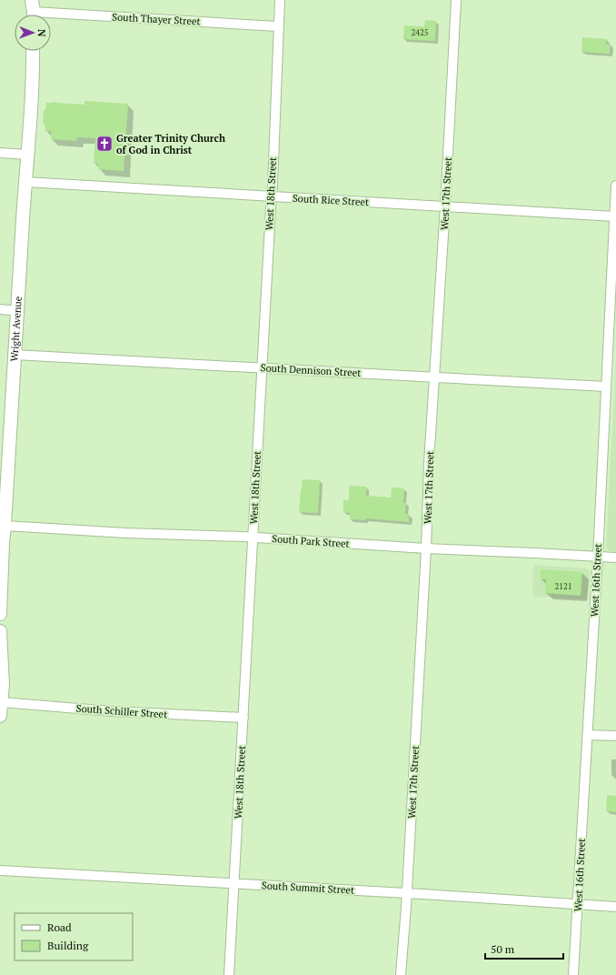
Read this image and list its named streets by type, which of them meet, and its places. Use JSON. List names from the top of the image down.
{
  "streets": {
    "main road": ["Wright Avenue"],
    "street": [
      "South Thayer Street",
      "West 18th Street",
      "West 17th Street",
      "South Rice Street",
      "South Dennison Street",
      "South Park Street",
      "West 16th Street",
      "South Schiller Street",
      "South Summit Street"
    ]
  },
  "crossings": [
    ["South Thayer Street", "West 18th Street"],
    ["West 18th Street", "South Rice Street"],
    ["West 18th Street", "South Dennison Street"],
    ["West 18th Street", "South Park Street"],
    ["West 18th Street", "South Schiller Street"],
    ["West 18th Street", "South Summit Street"],
    ["West 17th Street", "South Rice Street"],
    ["West 17th Street", "South Dennison Street"],
    ["West 17th Street", "South Park Street"],
    ["West 17th Street", "South Summit Street"],
    ["South Rice Street", "Wright Avenue"],
    ["South Rice Street", "West 16th Street"],
    ["Wright Avenue", "South Dennison Street"],
    ["Wright Avenue", "South Park Street"],
    ["South Dennison Street", "West 16th Street"],
    ["South Park Street", "West 16th Street"],
    ["West 16th Street", "South Summit Street"]
  ],
  "places": {
    "church": ["Greater Trinity Church of God in Christ"]
  },
  "house_numbers": ["2425", "2121"],
  "legend": ["Road", "Building"],
  "scale_bar": "50 m",
  "north": "right"
}
